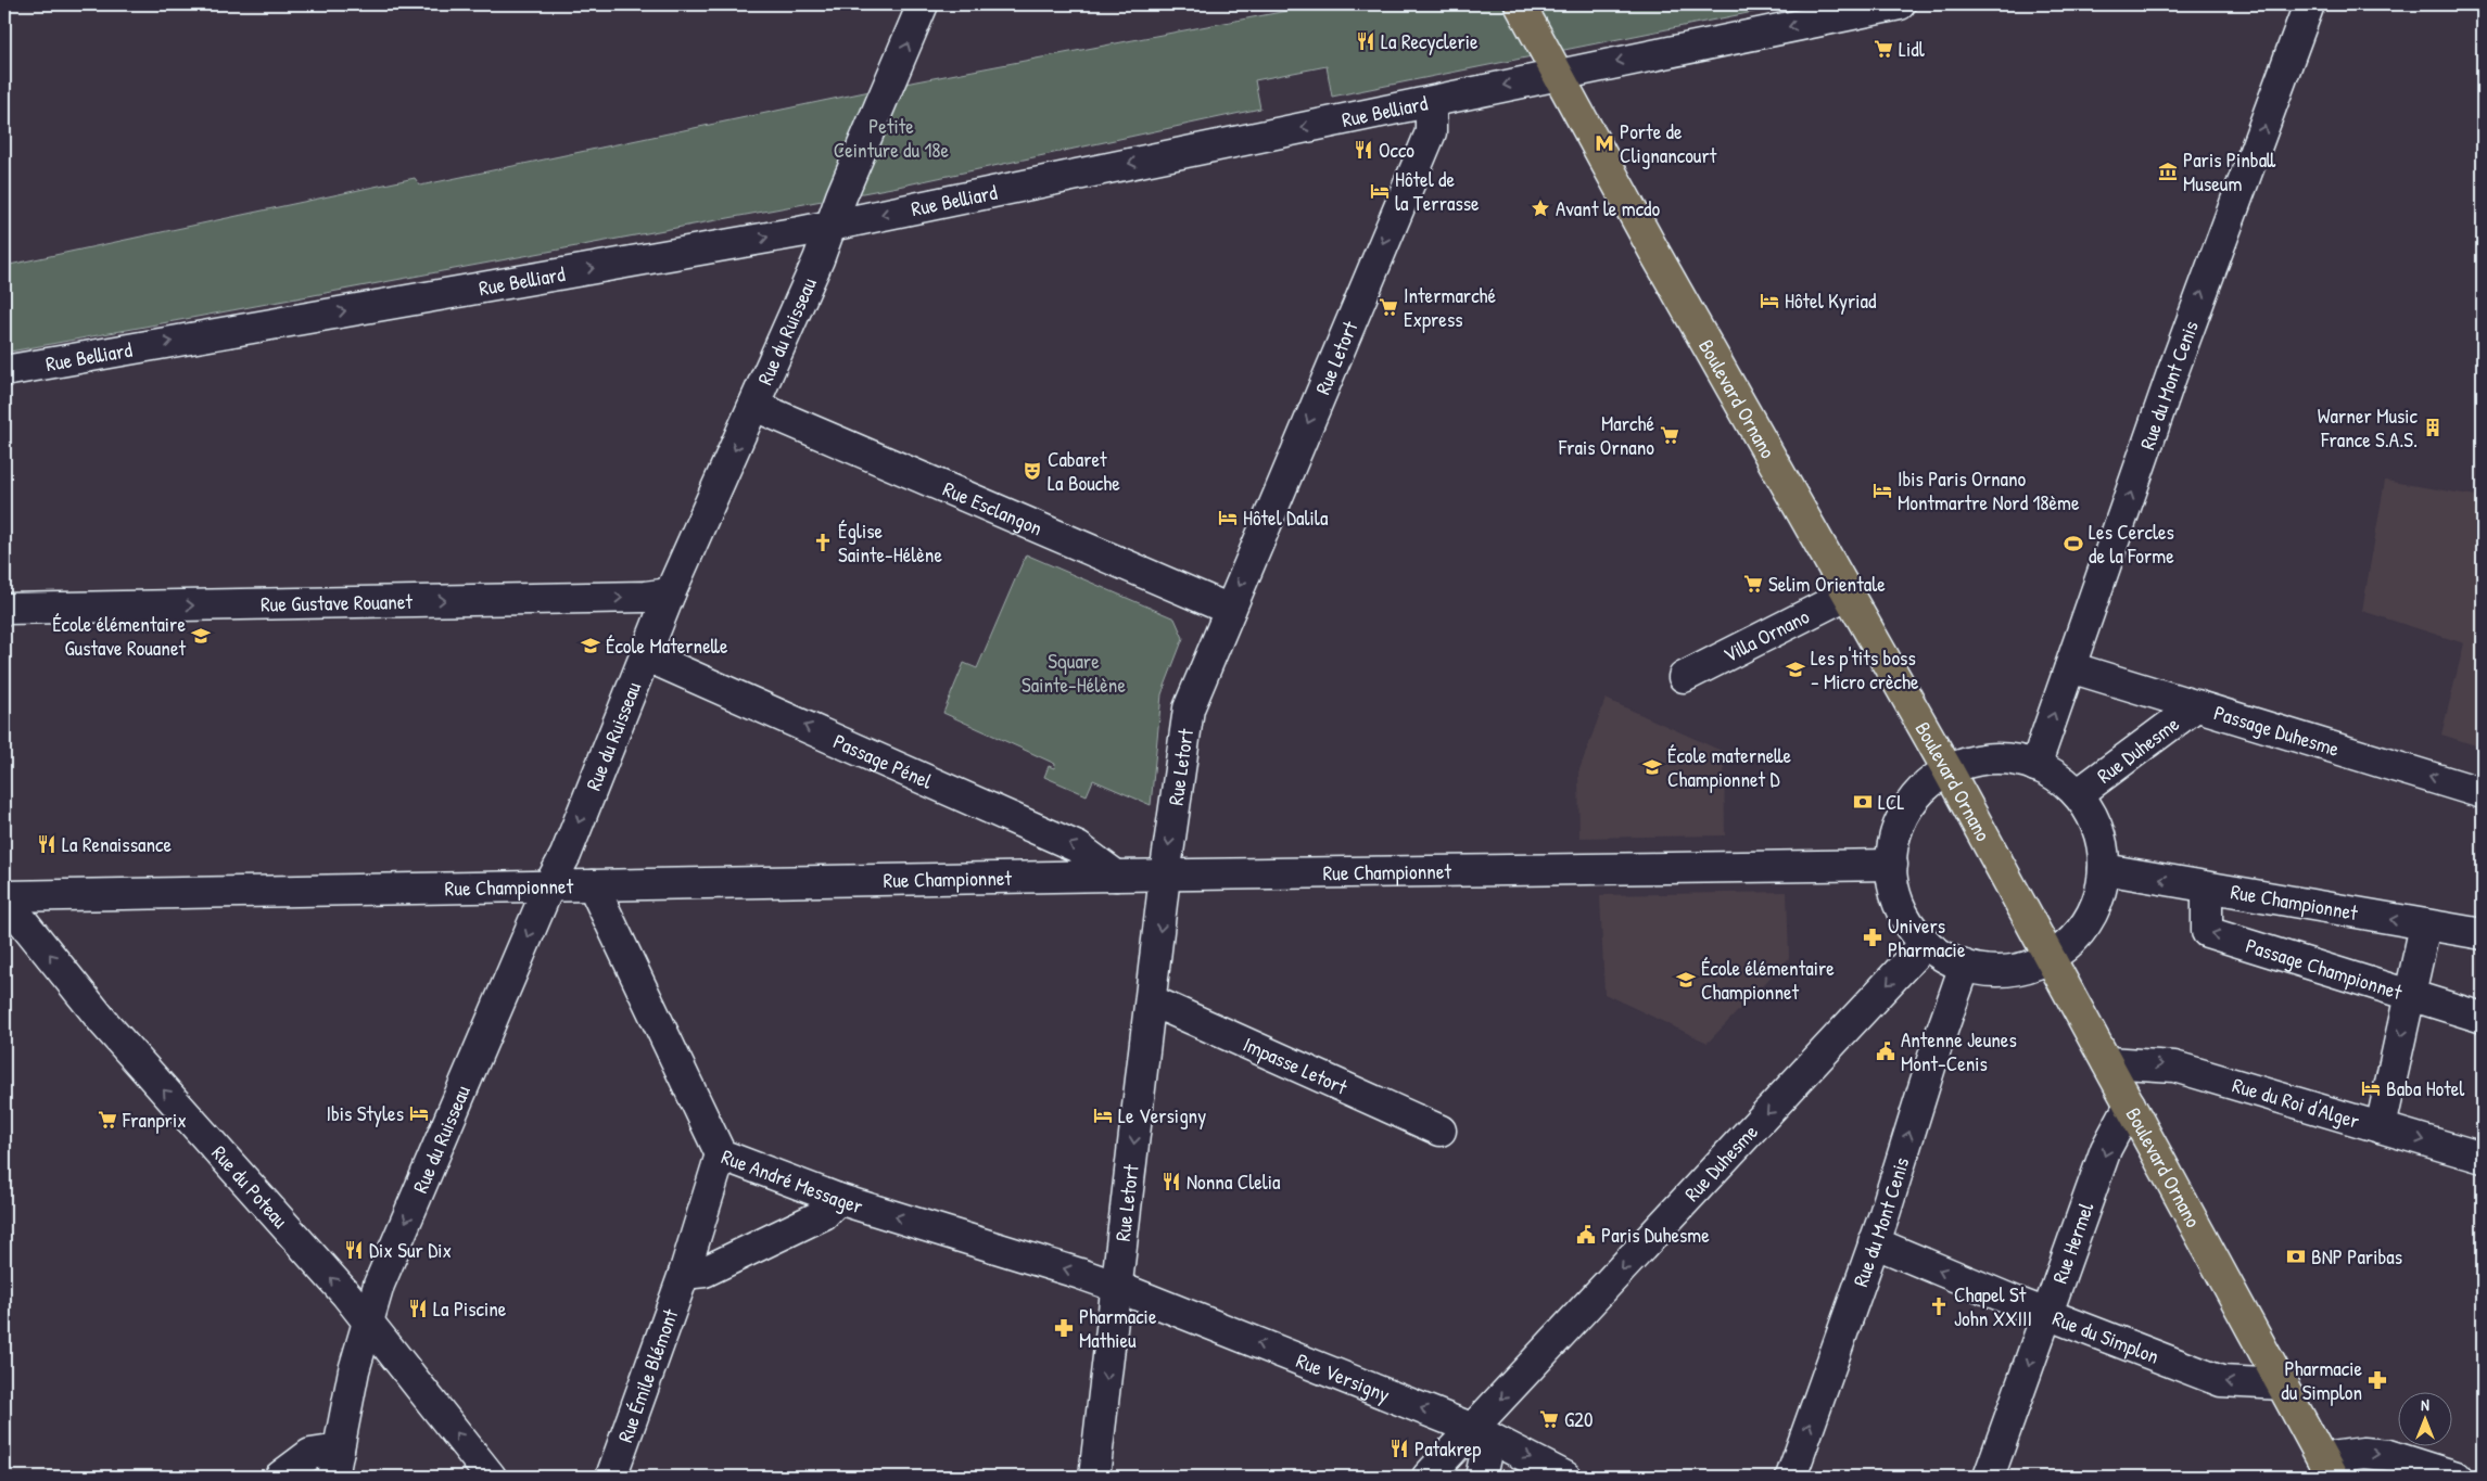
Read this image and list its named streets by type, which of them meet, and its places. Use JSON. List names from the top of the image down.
{
  "streets": {
    "main road": ["Boulevard Ornano"],
    "street": [
      "Rue Belliard",
      "Rue du Ruisseau",
      "Rue Letort",
      "Rue du Mont Cenis",
      "Rue Esclangon",
      "Rue Gustave Rouanet",
      "Villa Ornano",
      "Passage Duhesme",
      "Rue Duhesme",
      "Passage Pénel",
      "Rue Championnet",
      "Passage Championnet",
      "Impasse Letort",
      "Rue du Roi d'Alger",
      "Rue André Messager",
      "Rue du Poteau",
      "Rue Hermel",
      "Rue du Simplon",
      "Rue Émile Blémont",
      "Rue Versigny"
    ]
  },
  "crossings": [
    ["Rue Belliard", "Rue du Ruisseau"],
    ["Rue Belliard", "Rue Letort"],
    ["Rue Belliard", "Boulevard Ornano"],
    ["Rue du Ruisseau", "Rue Esclangon"],
    ["Rue du Ruisseau", "Rue Gustave Rouanet"],
    ["Rue du Ruisseau", "Passage Pénel"],
    ["Rue du Ruisseau", "Rue Championnet"],
    ["Rue du Ruisseau", "Rue du Poteau"],
    ["Rue Letort", "Rue Esclangon"],
    ["Rue Letort", "Rue Championnet"],
    ["Rue Letort", "Impasse Letort"],
    ["Rue Letort", "Rue André Messager"],
    ["Rue Letort", "Rue Versigny"],
    ["Rue du Mont Cenis", "Passage Duhesme"],
    ["Rue du Mont Cenis", "Rue du Simplon"],
    ["Boulevard Ornano", "Villa Ornano"],
    ["Boulevard Ornano", "Rue du Roi d'Alger"],
    ["Boulevard Ornano", "Rue Hermel"],
    ["Boulevard Ornano", "Rue du Simplon"],
    ["Passage Duhesme", "Rue Duhesme"],
    ["Rue Duhesme", "Rue Versigny"],
    ["Passage Pénel", "Rue Championnet"],
    ["Rue Championnet", "Passage Championnet"],
    ["Rue Championnet", "Rue André Messager"],
    ["Rue Championnet", "Rue du Poteau"],
    ["Rue André Messager", "Rue Émile Blémont"],
    ["Rue André Messager", "Rue Versigny"],
    ["Rue Hermel", "Rue du Simplon"]
  ],
  "one_way": [
    "Rue Letort",
    "Rue du Mont Cenis",
    "Rue Gustave Rouanet",
    "Passage Duhesme",
    "Rue Duhesme",
    "Passage Pénel",
    "Passage Championnet",
    "Rue du Roi d'Alger",
    "Rue André Messager",
    "Rue du Poteau",
    "Rue Hermel",
    "Rue du Simplon"
  ],
  "parks": ["Petite Ceinture du 18e", "Square Sainte-Hélène"],
  "places": {
    "restaurant": [
      "La Recyclerie",
      "Occo",
      "La Renaissance",
      "Nonna Clelia",
      "Dix Sur Dix",
      "La Piscine",
      "Patakrep"
    ],
    "supermarket": [
      "Lidl",
      "Intermarché Express",
      "Marché Frais Ornano",
      "Selim Orientale",
      "Franprix",
      "G20"
    ],
    "metro station": ["Porte de Clignancourt"],
    "museum": ["Paris Pinball Museum"],
    "hotel": [
      "Hôtel de la Terrasse",
      "Hôtel Kyriad",
      "Ibis Paris Ornano Montmartre Nord 18ème",
      "Hôtel Dalila",
      "Baba Hotel",
      "Ibis Styles",
      "Le Versigny"
    ],
    "place": ["Avant le mcdo"],
    "building": ["Warner Music France S.A.S."],
    "theatre": ["Cabaret La Bouche"],
    "church": ["Église Sainte-Hélène", "Chapel St John XXIII"],
    "sports": ["Les Cercles de la Forme"],
    "school or university": [
      "École élémentaire Gustave Rouanet",
      "École Maternelle",
      "Les p'tits boss - Micro crèche",
      "École maternelle Championnet D",
      "École élémentaire Championnet"
    ],
    "bank": ["LCL", "BNP Paribas"],
    "pharmacy": ["Univers Pharmacie", "Pharmacie Mathieu", "Pharmacie du Simplon"],
    "public building": ["Antenne Jeunes Mont-Cenis", "Paris Duhesme"]
  },
  "north": "top"
}
